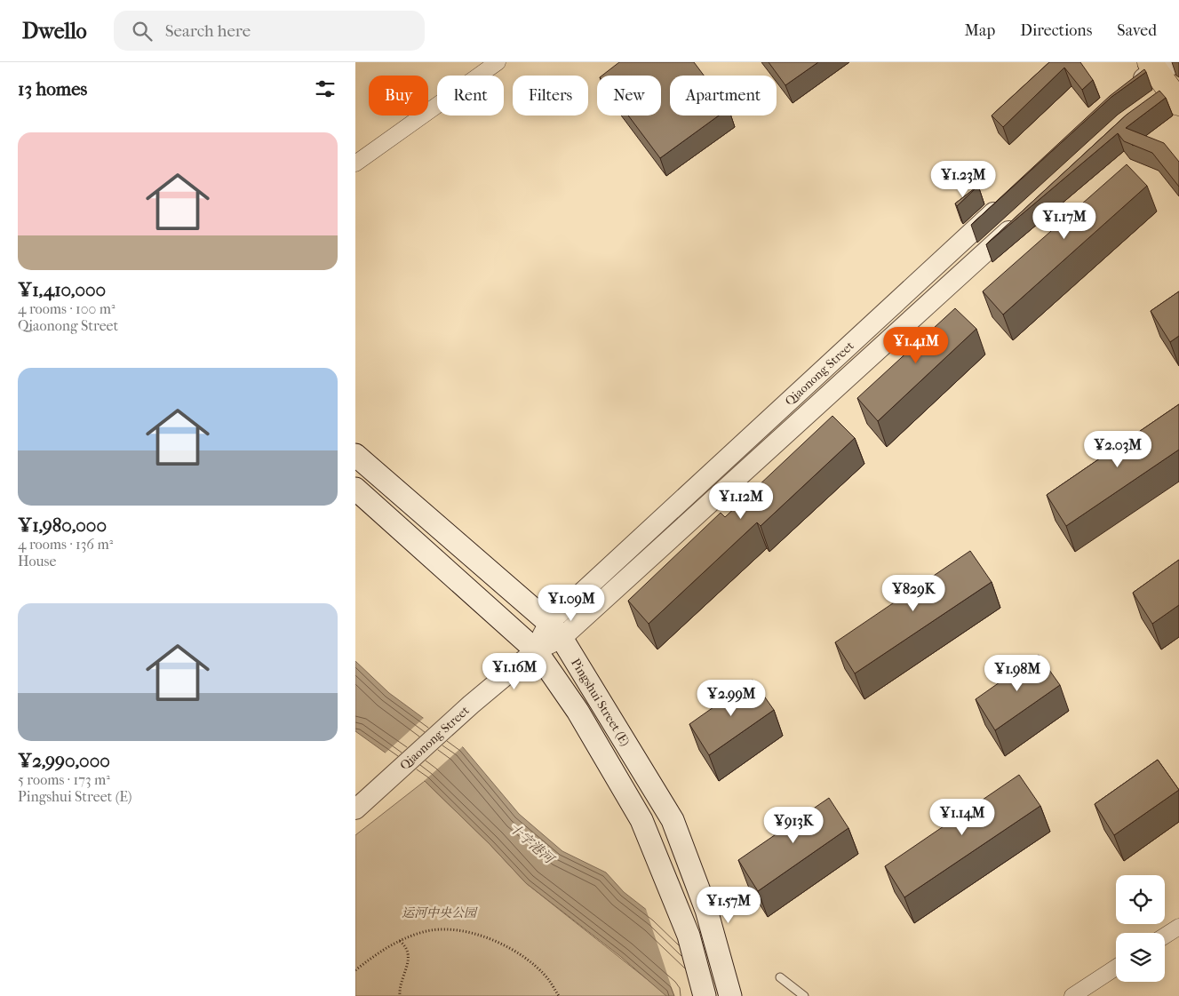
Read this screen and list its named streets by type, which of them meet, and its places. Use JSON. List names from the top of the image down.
{
  "streets": {
    "main road": ["Pingshui Street (E)"],
    "street": ["Qiaonong Street"]
  },
  "crossings": [
    ["Qiaonong Street", "Pingshui Street (E)"]
  ],
  "water": ["十字港河"],
  "parks": ["运河中央公园"],
  "page": {
    "header": "Dwello",
    "search": "Search here",
    "nav": ["Map", "Directions", "Saved"],
    "heading": "13 homes",
    "chip": [
      "Buy",
      "Rent",
      "Filters",
      "New",
      "Apartment"
    ],
    "list": [
      {
        "name": "¥1,410,000",
        "note": "4 rooms · 100 m² · Qiaonong Street"
      },
      {
        "name": "¥1,980,000",
        "note": "4 rooms · 136 m² · House"
      },
      {
        "name": "¥2,990,000",
        "note": "5 rooms · 173 m² · Pingshui Street (E)"
      }
    ],
    "price": [
      "¥1.23M",
      "¥1.17M",
      "¥1.41M",
      "¥2.03M",
      "¥1.12M",
      "¥829K",
      "¥1.09M",
      "¥1.16M",
      "¥1.98M",
      "¥2.99M",
      "¥1.14M",
      "¥913K",
      "¥1.57M"
    ]
  }
}
